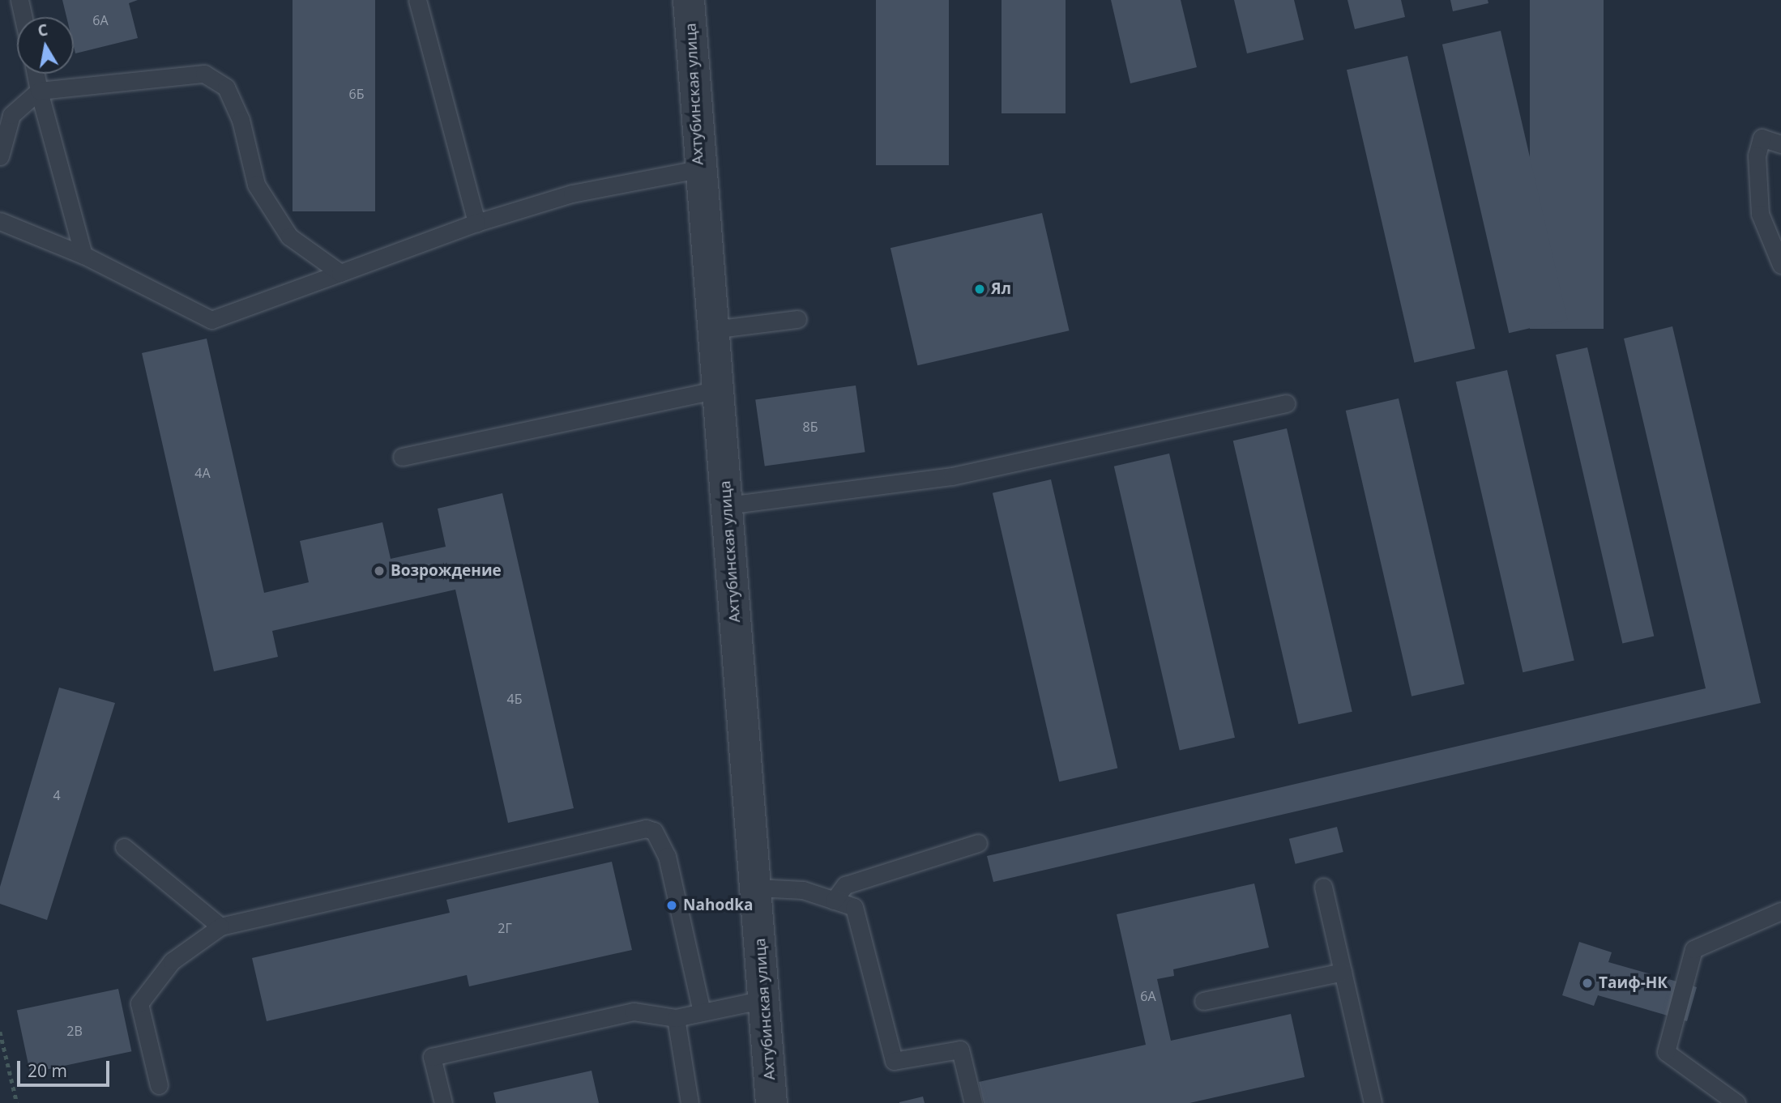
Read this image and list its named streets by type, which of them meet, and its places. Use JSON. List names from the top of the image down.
{
  "streets": {
    "street": ["Ахтубинская улица"]
  },
  "places": [
    "Ял",
    "Возрождение",
    "Nahodka",
    "Таиф-НК"
  ],
  "house_numbers": [
    "6А",
    "6Б",
    "8Б",
    "4А",
    "4Б",
    "4",
    "2Г",
    "6А",
    "2В"
  ],
  "scale_bar": "20 m",
  "north": "top"
}
